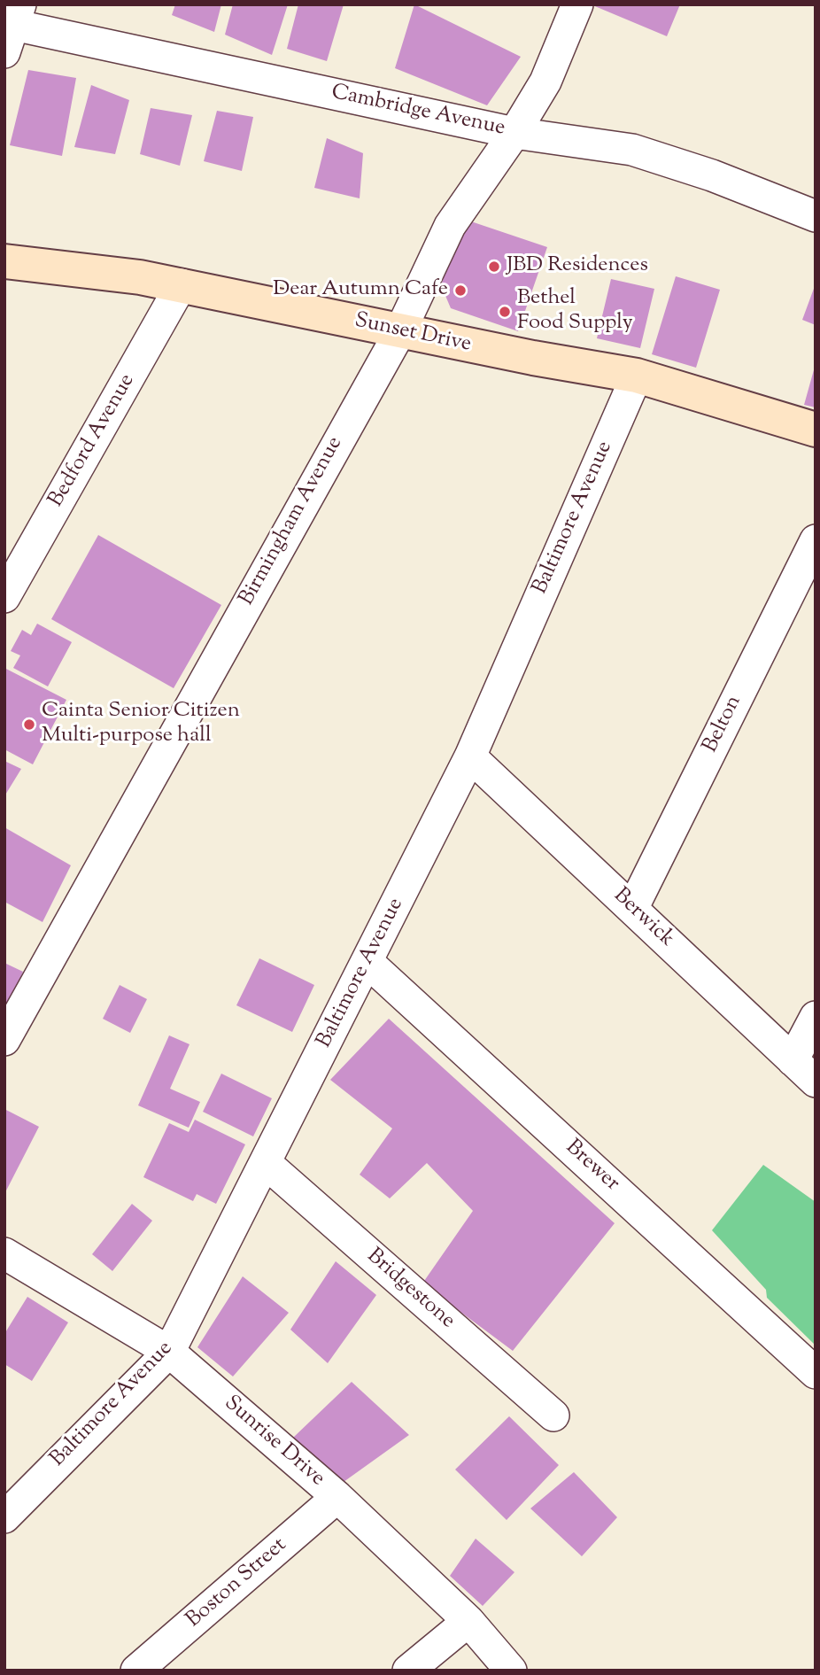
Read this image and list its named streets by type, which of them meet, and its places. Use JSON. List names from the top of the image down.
{
  "streets": {
    "street": [
      "Cambridge Avenue",
      "Sunset Drive",
      "Bedford Avenue",
      "Baltimore Avenue",
      "Birmingham Avenue",
      "Belton",
      "Berwick",
      "Brewer",
      "Bridgestone",
      "Sunrise Drive",
      "Boston Street"
    ]
  },
  "crossings": [
    ["Cambridge Avenue", "Birmingham Avenue"],
    ["Sunset Drive", "Bedford Avenue"],
    ["Sunset Drive", "Baltimore Avenue"],
    ["Sunset Drive", "Birmingham Avenue"],
    ["Baltimore Avenue", "Berwick"],
    ["Baltimore Avenue", "Brewer"],
    ["Baltimore Avenue", "Bridgestone"],
    ["Baltimore Avenue", "Sunrise Drive"],
    ["Belton", "Berwick"],
    ["Sunrise Drive", "Boston Street"]
  ],
  "places": [
    "JBD Residences",
    "Dear Autumn Cafe",
    "Bethel Food Supply",
    "Cainta Senior Citizen Multi-purpose hall"
  ]
}
